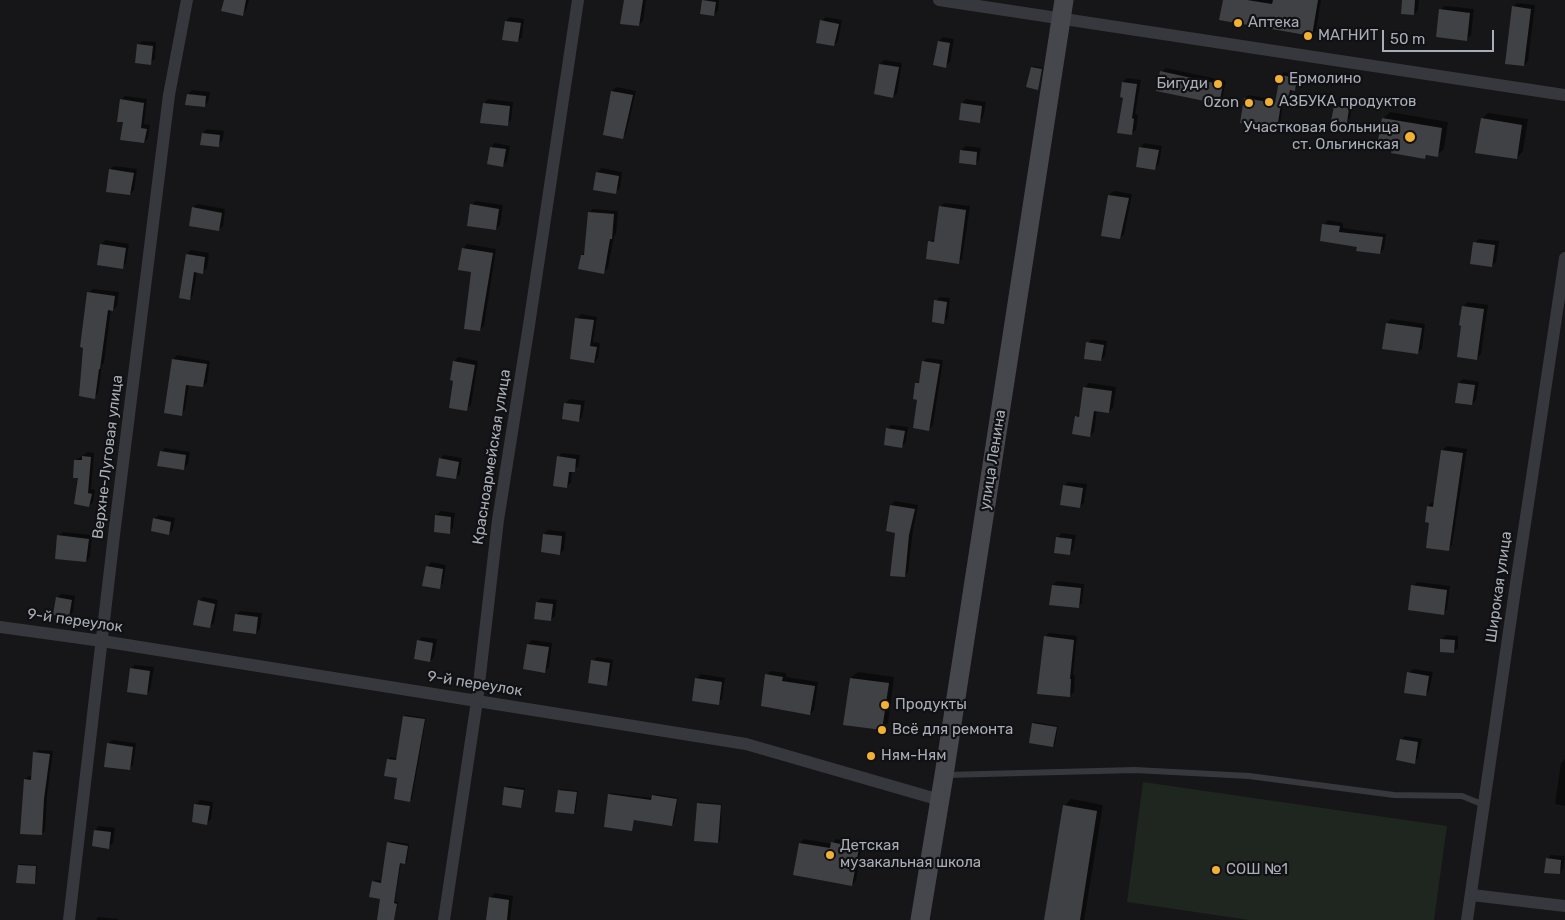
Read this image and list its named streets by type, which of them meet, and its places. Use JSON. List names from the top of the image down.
{
  "streets": {
    "street": [
      "Верхне-Луговая улица",
      "Красноармейская улица",
      "улица Ленина",
      "Широкая улица",
      "9-й переулок"
    ]
  },
  "crossings": [
    ["Верхне-Луговая улица", "9-й переулок"],
    ["Красноармейская улица", "9-й переулок"],
    ["улица Ленина", "9-й переулок"]
  ],
  "places": [
    "Аптека",
    "МАГНИТ",
    "Ермолино",
    "Бигуди",
    "АЗБУКА продуктов",
    "Ozon",
    "Участковая больница ст. Ольгинская",
    "Продукты",
    "Всё для ремонта",
    "Ням-Ням",
    "Детская музакальная школа",
    "СОШ №1"
  ],
  "scale_bar": "50 m"
}
